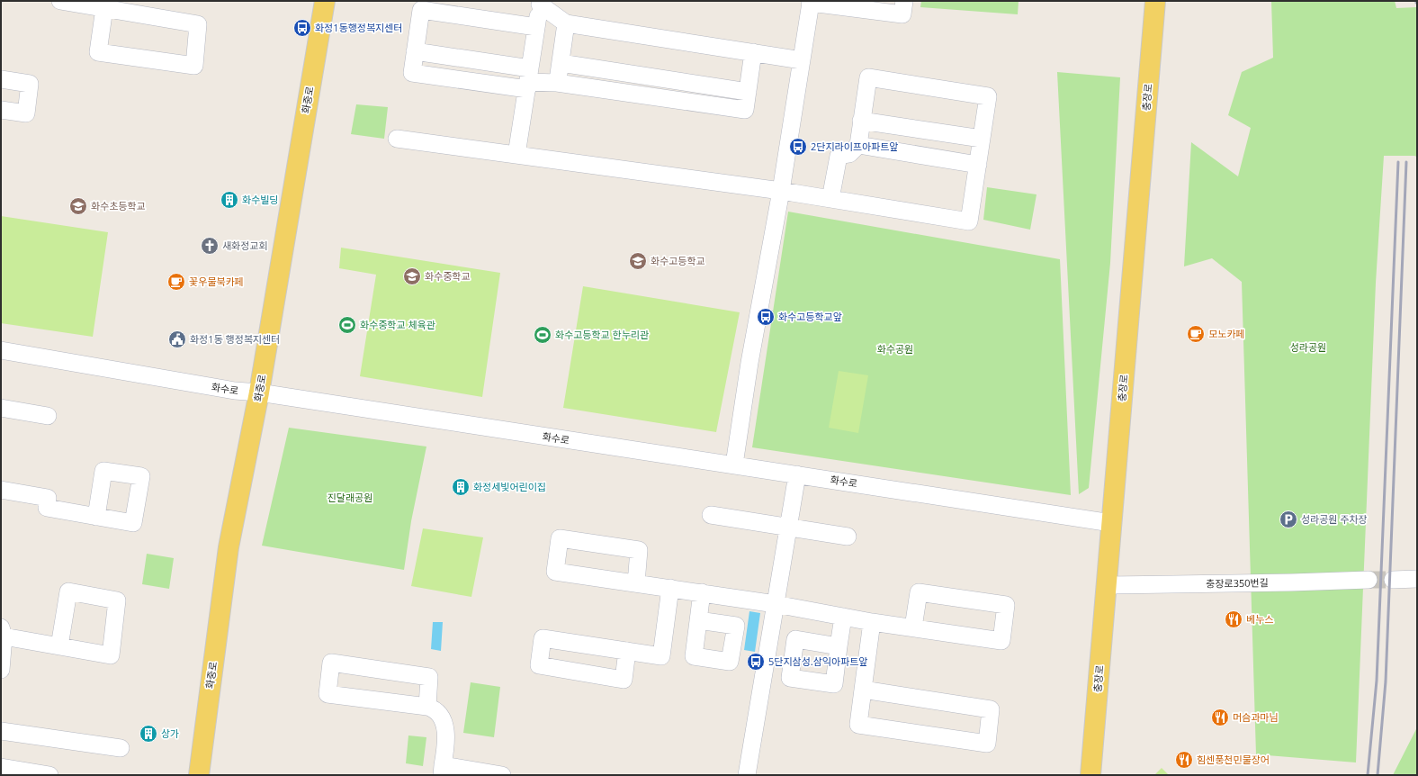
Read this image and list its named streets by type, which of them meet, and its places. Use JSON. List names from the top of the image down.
{
  "streets": {
    "main road": ["충장로", "화중로"],
    "street": ["화수로", "충장로350번길"]
  },
  "crossings": [
    ["충장로", "화수로"],
    ["충장로", "충장로350번길"],
    ["화중로", "화수로"]
  ],
  "parks": ["성라공원", "화수공원", "진달래공원"],
  "places": {
    "bus stop": [
      "화정1동행정복지센터",
      "2단지라이프아파트앞",
      "화수고등학교앞",
      "5단지삼성.삼익아파트앞"
    ],
    "building": ["화수빌딩", "화정세빛어린이집", "상가"],
    "school or university": ["화수초등학교", "화수고등학교", "화수중학교"],
    "church": ["새화정교회"],
    "cafe": ["꽃우물북카페", "모노카페"],
    "sports": ["화수중학교 체육관", "화수고등학교 한누리관"],
    "public building": ["화정1동 행정복지센터"],
    "parking": ["성라공원 주차장"],
    "restaurant": ["베누스", "머슴과마님", "힘센풍천민물장어"]
  }
}
